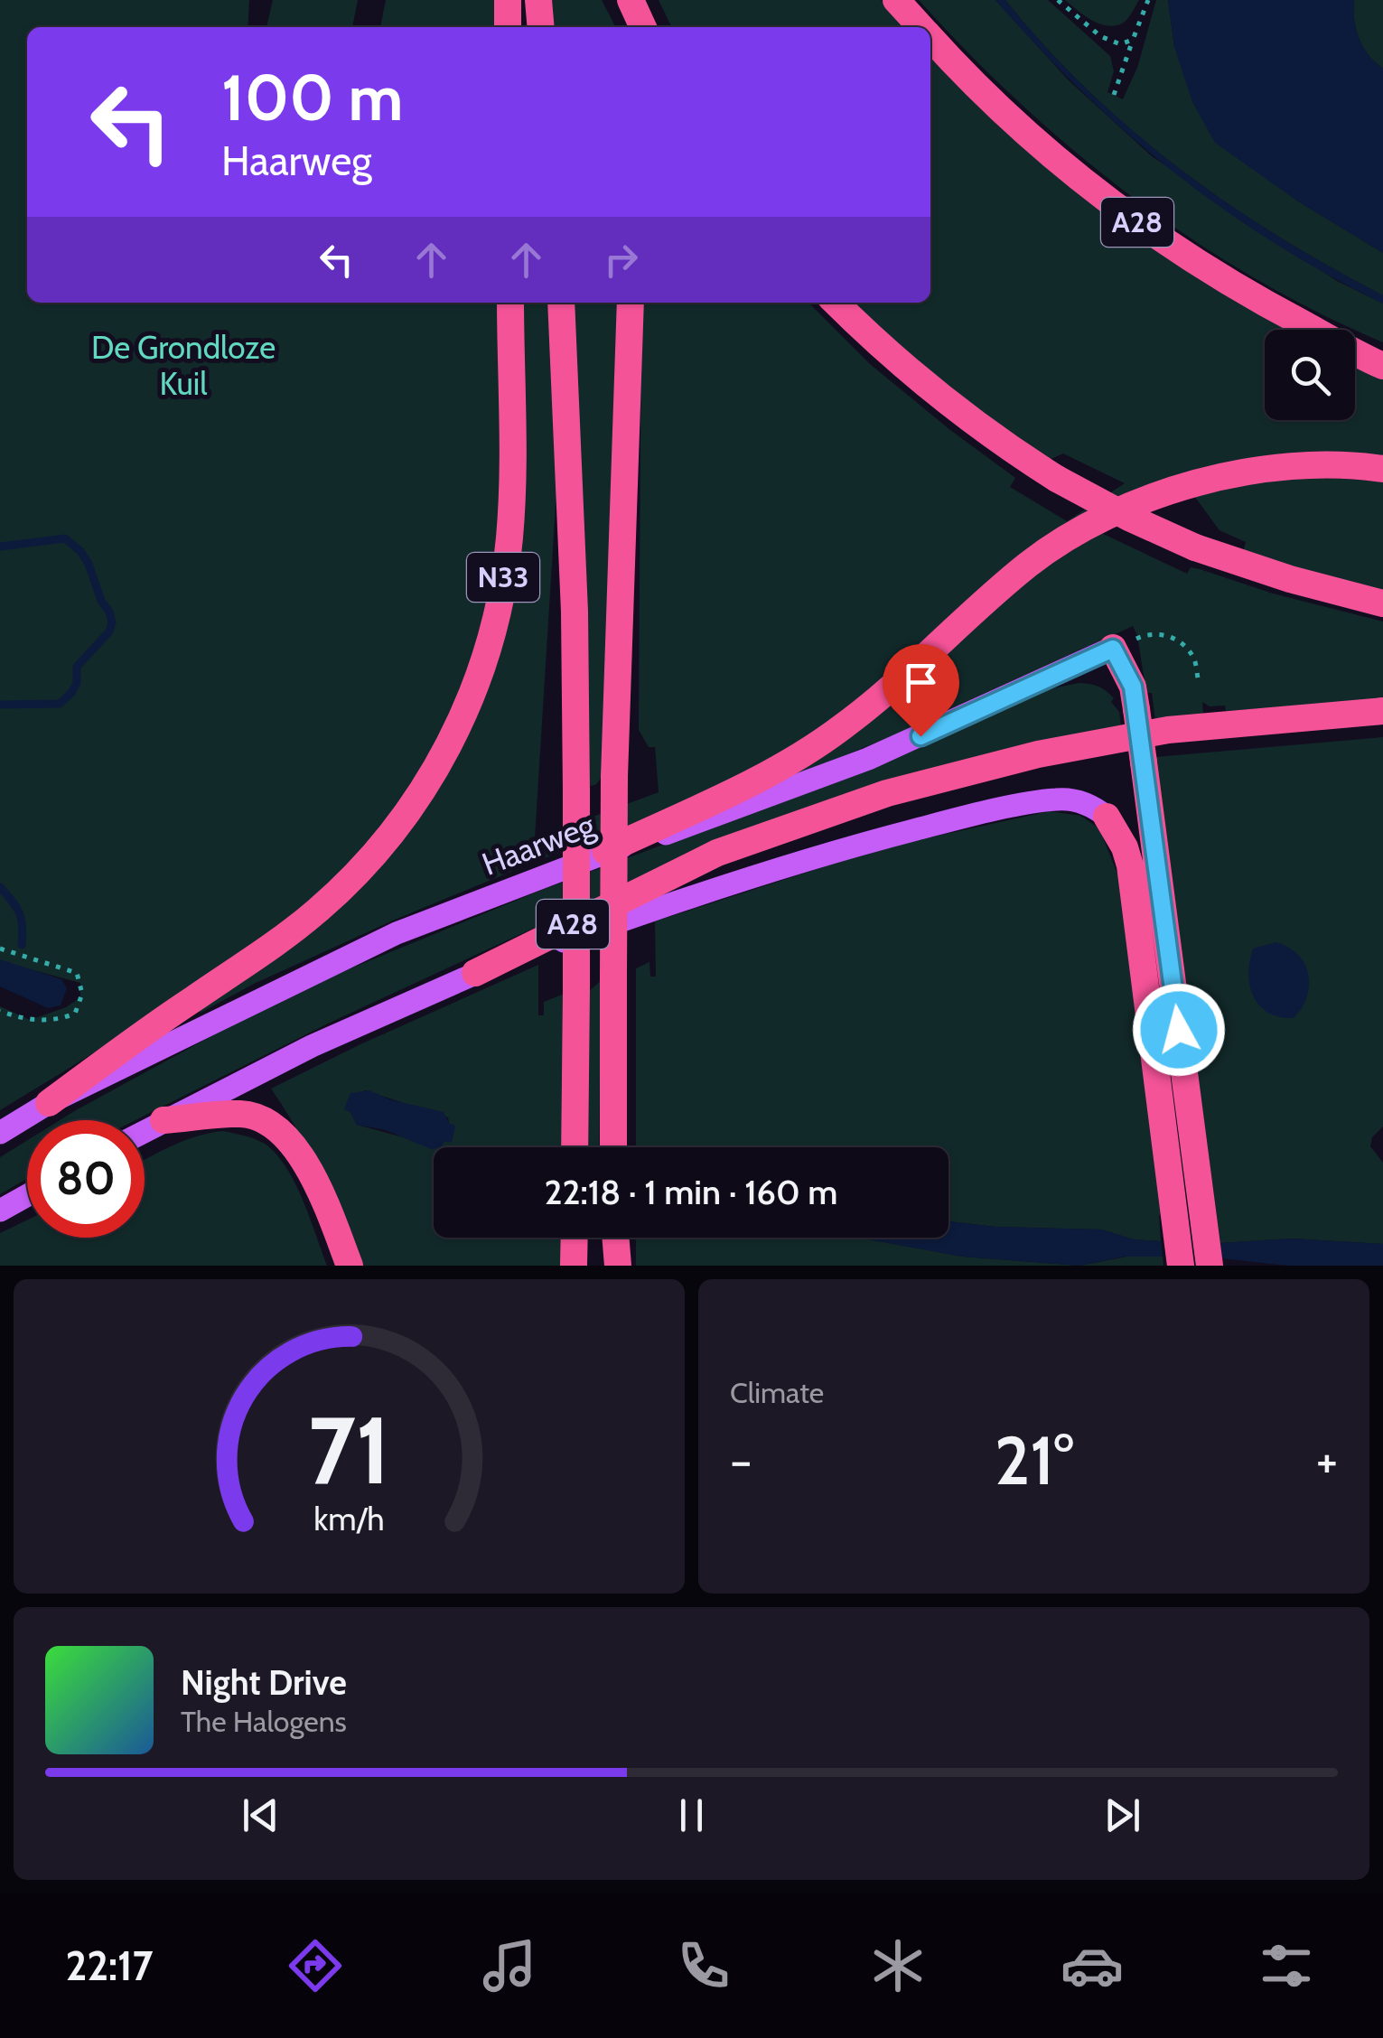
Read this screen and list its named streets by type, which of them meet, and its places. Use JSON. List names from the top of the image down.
{
  "streets": {
    "highway": ["A28", "N33"],
    "main road": ["Haarweg"]
  },
  "crossings": [
    ["N33", "Haarweg"]
  ],
  "parks": ["De Grondloze Kuil"],
  "page": {
    "turn": ["100 m", "Haarweg"],
    "limit": "80",
    "trip": "22:18 · 1 min · 160 m",
    "tile": "Climate",
    "heat": ["−", "21°", "+"],
    "song": ["Night Drive", "The Halogens"],
    "tabs": "22:17",
    "gauge": ["71", "km/h"]
  }
}
